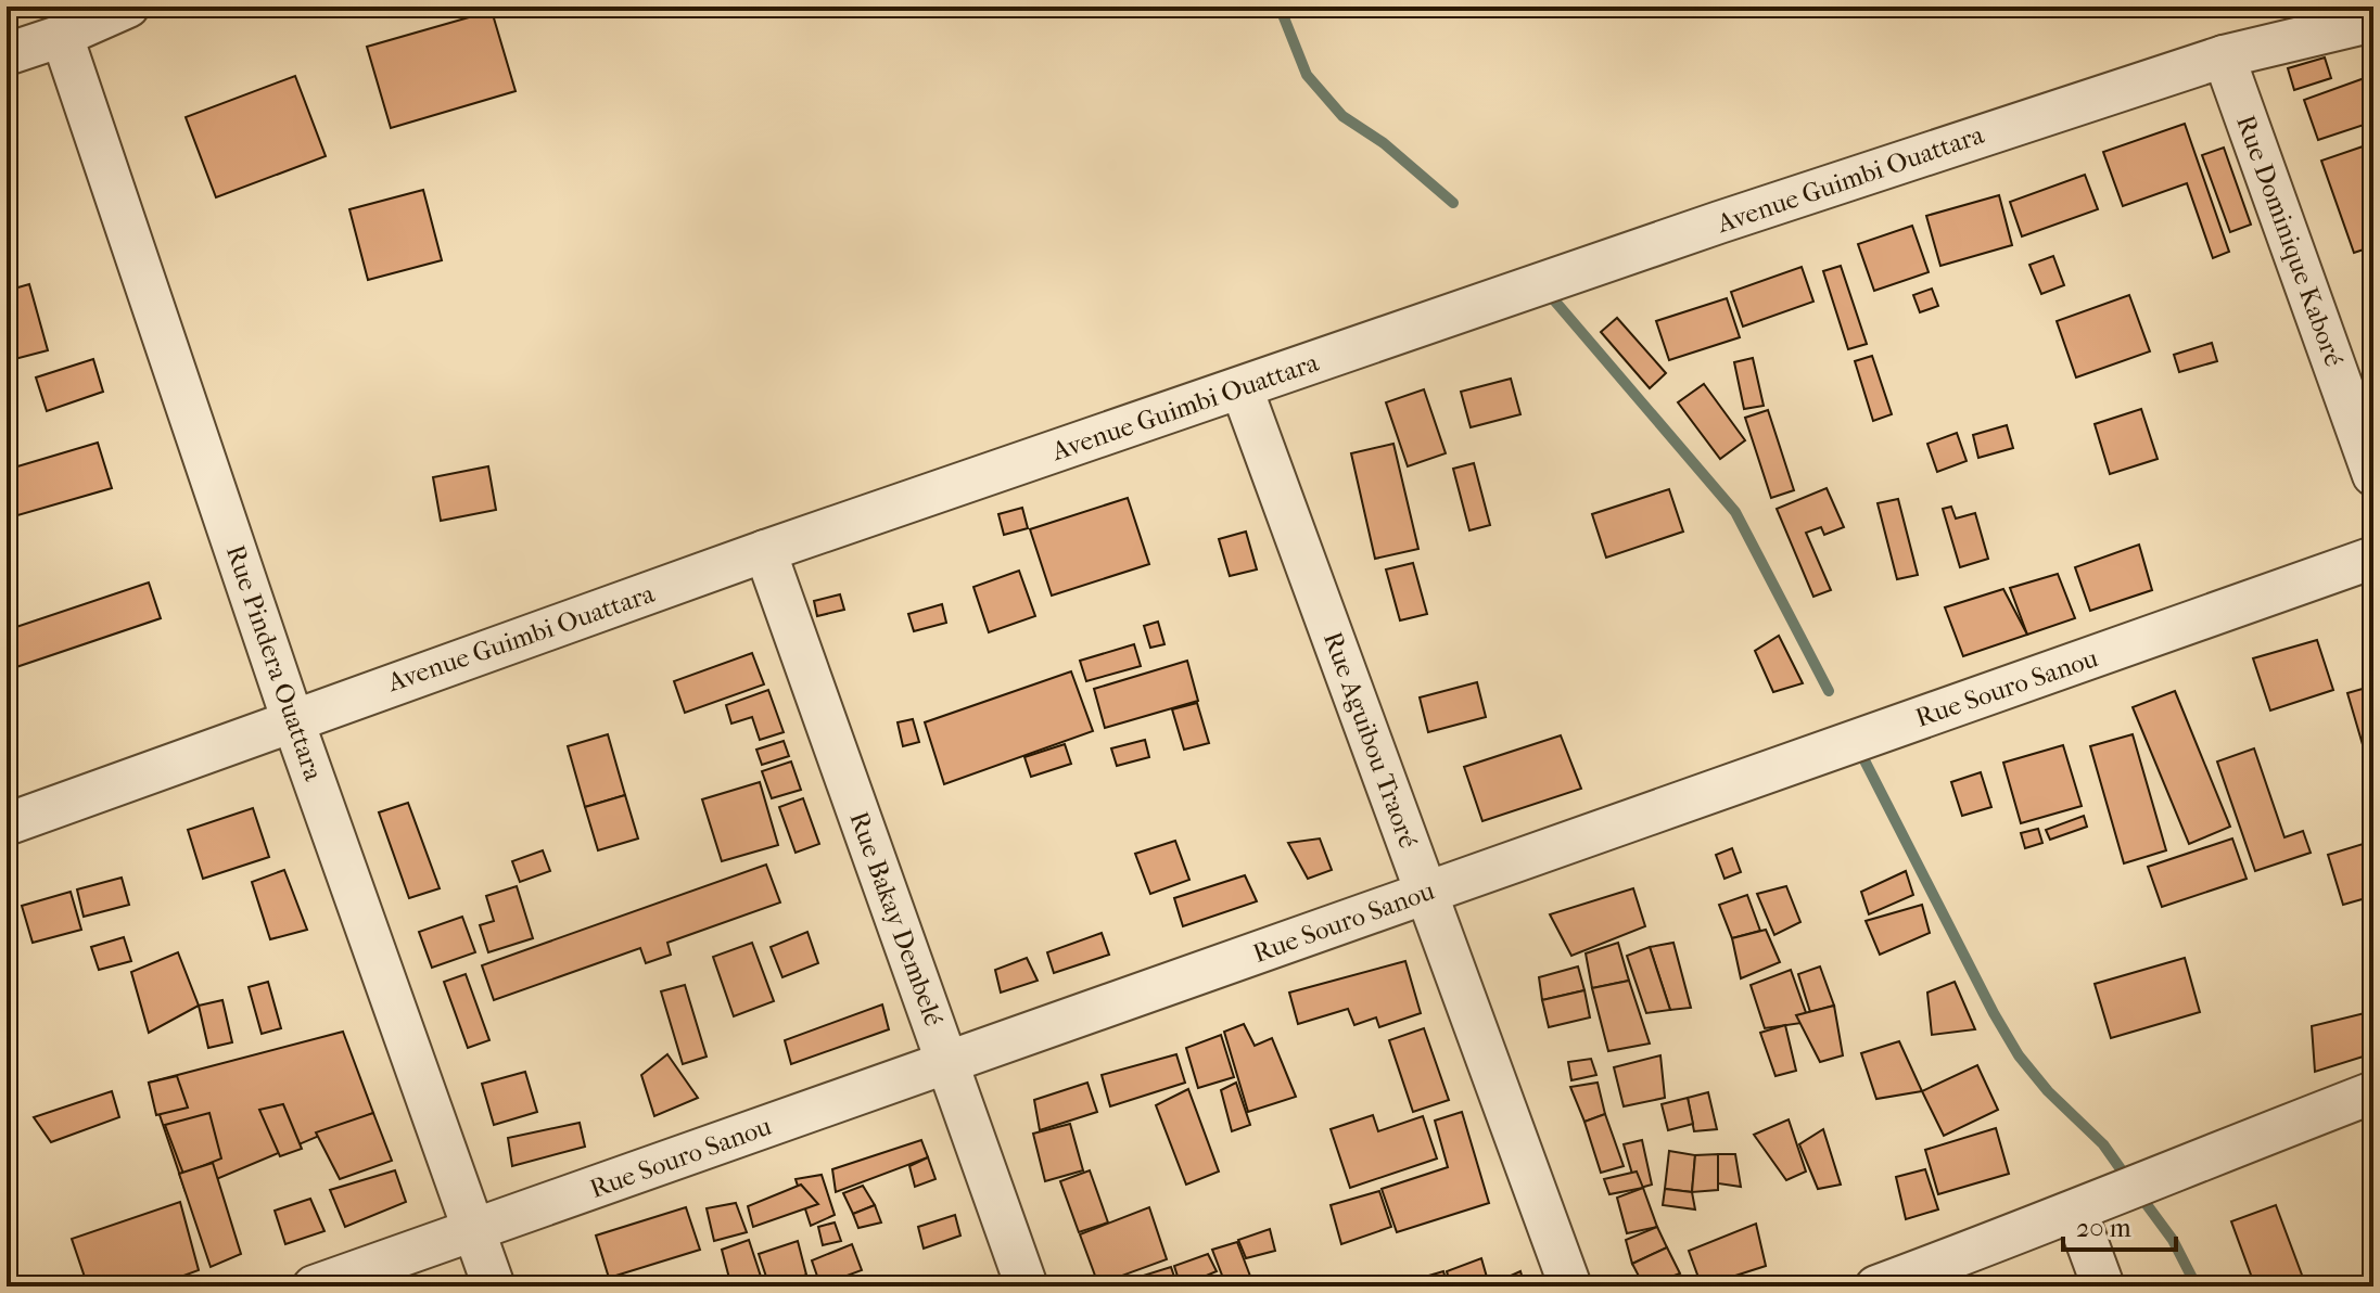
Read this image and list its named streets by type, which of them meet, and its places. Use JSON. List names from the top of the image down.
{
  "streets": {
    "street": [
      "Avenue Guimbi Ouattara",
      "Rue Dominique Kaboré",
      "Rue Pindera Ouattara",
      "Rue Souro Sanou",
      "Rue Aguibou Traoré",
      "Rue Bakay Dembelé"
    ]
  },
  "crossings": [
    ["Avenue Guimbi Ouattara", "Rue Dominique Kaboré"],
    ["Avenue Guimbi Ouattara", "Rue Pindera Ouattara"],
    ["Avenue Guimbi Ouattara", "Rue Aguibou Traoré"],
    ["Avenue Guimbi Ouattara", "Rue Bakay Dembelé"],
    ["Rue Pindera Ouattara", "Rue Souro Sanou"],
    ["Rue Souro Sanou", "Rue Aguibou Traoré"],
    ["Rue Souro Sanou", "Rue Bakay Dembelé"]
  ],
  "scale_bar": "20 m"
}
